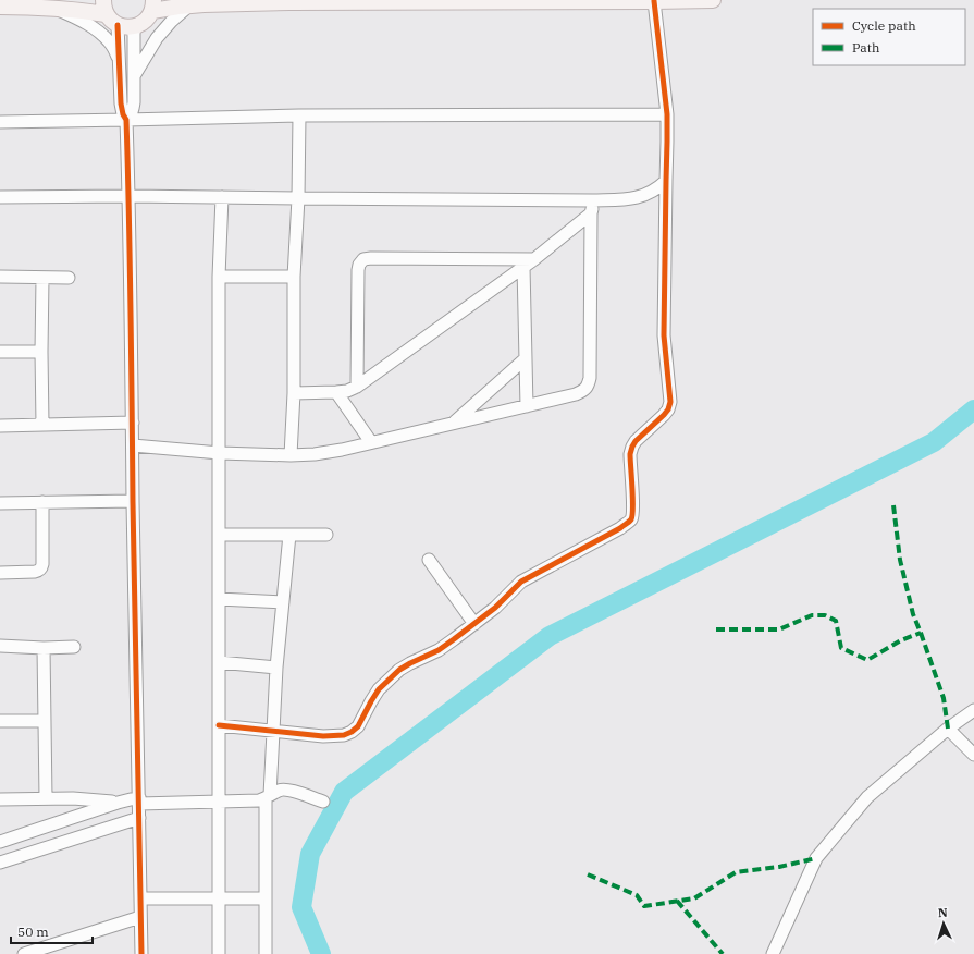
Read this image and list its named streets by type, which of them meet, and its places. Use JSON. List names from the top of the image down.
{
  "legend": ["Cycle path", "Path"],
  "scale_bar": "50 m",
  "north": "top"
}
